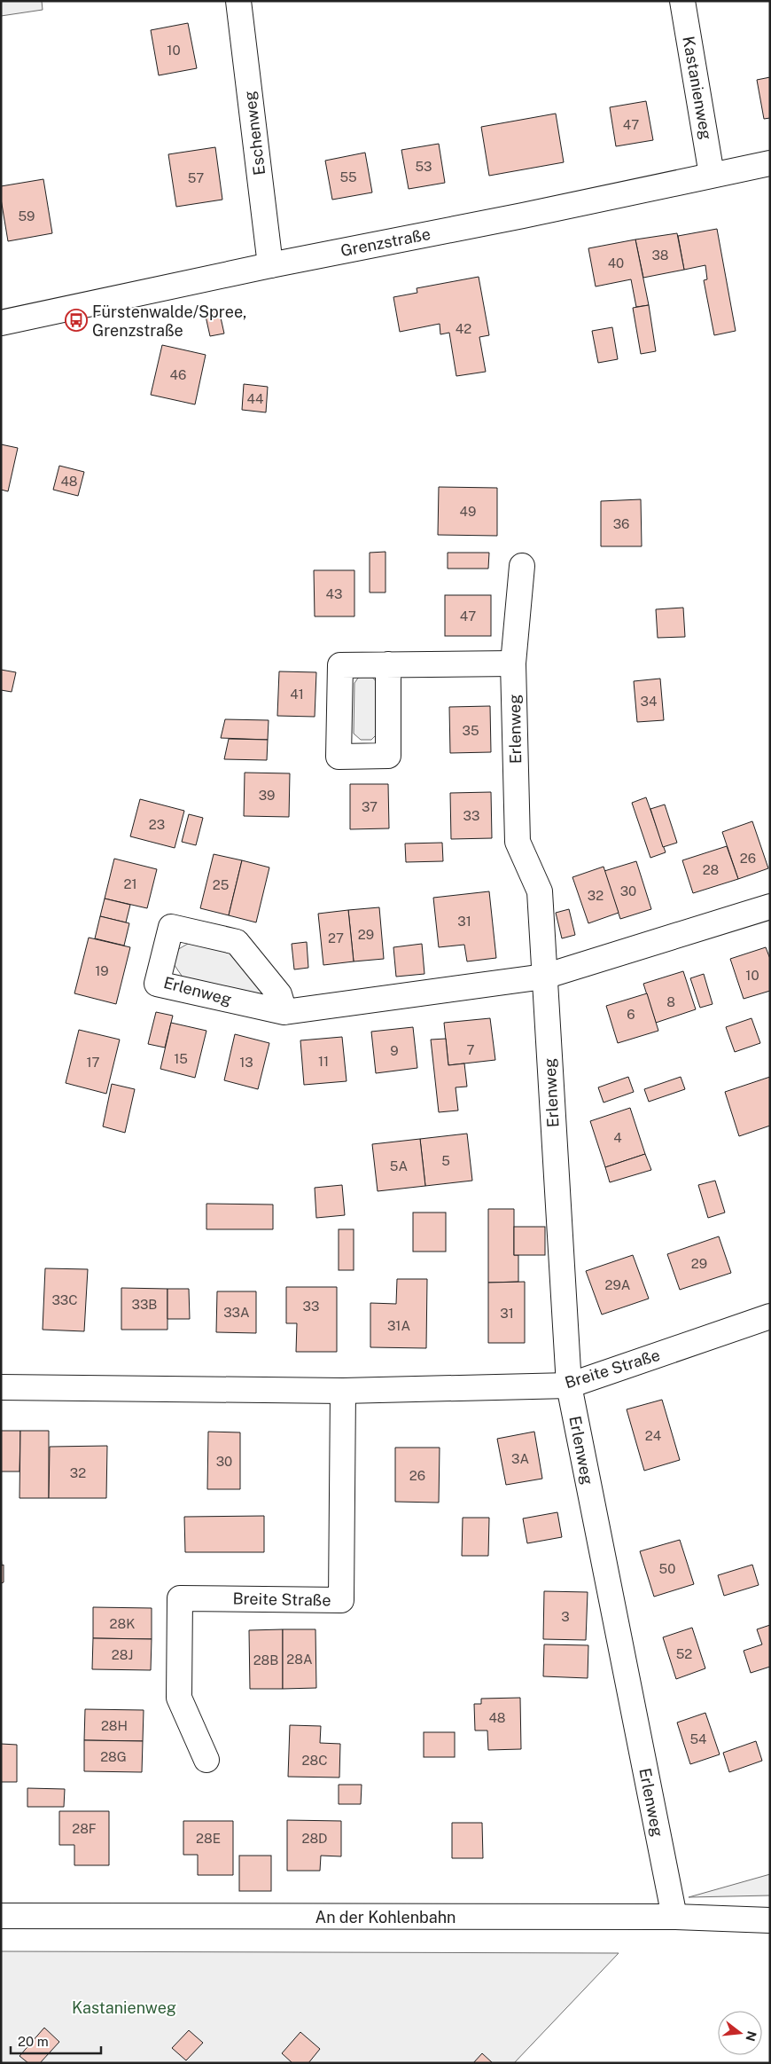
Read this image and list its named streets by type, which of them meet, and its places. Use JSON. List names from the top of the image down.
{
  "streets": {
    "street": [
      "Kastanienweg",
      "Eschenweg",
      "Grenzstraße",
      "Erlenweg",
      "Breite Straße",
      "An der Kohlenbahn"
    ]
  },
  "crossings": [
    ["Kastanienweg", "Grenzstraße"],
    ["Eschenweg", "Grenzstraße"],
    ["Erlenweg", "Breite Straße"],
    ["Erlenweg", "An der Kohlenbahn"]
  ],
  "parks": ["Kastanienweg"],
  "places": {
    "bus stop": ["Fürstenwalde/Spree, Grenzstraße"]
  },
  "house_numbers": [
    "10",
    "47",
    "53",
    "55",
    "57",
    "59",
    "38",
    "40",
    "42",
    "46",
    "44",
    "48",
    "49",
    "36",
    "43",
    "47",
    "41",
    "34",
    "35",
    "39",
    "37",
    "33",
    "23",
    "26",
    "28",
    "21",
    "25",
    "30",
    "32",
    "31",
    "29",
    "27",
    "19",
    "10",
    "8",
    "6",
    "7",
    "9",
    "15",
    "11",
    "17",
    "13",
    "4",
    "5",
    "5A",
    "29",
    "29A",
    "33C",
    "33B",
    "33",
    "33A",
    "31",
    "31A",
    "24",
    "3A",
    "30",
    "32",
    "26",
    "50",
    "3",
    "28K",
    "52",
    "28J",
    "28A",
    "28B",
    "48",
    "28H",
    "54",
    "28G",
    "28C",
    "28F",
    "28E",
    "28D"
  ],
  "scale_bar": "20 m",
  "north": "right"
}
